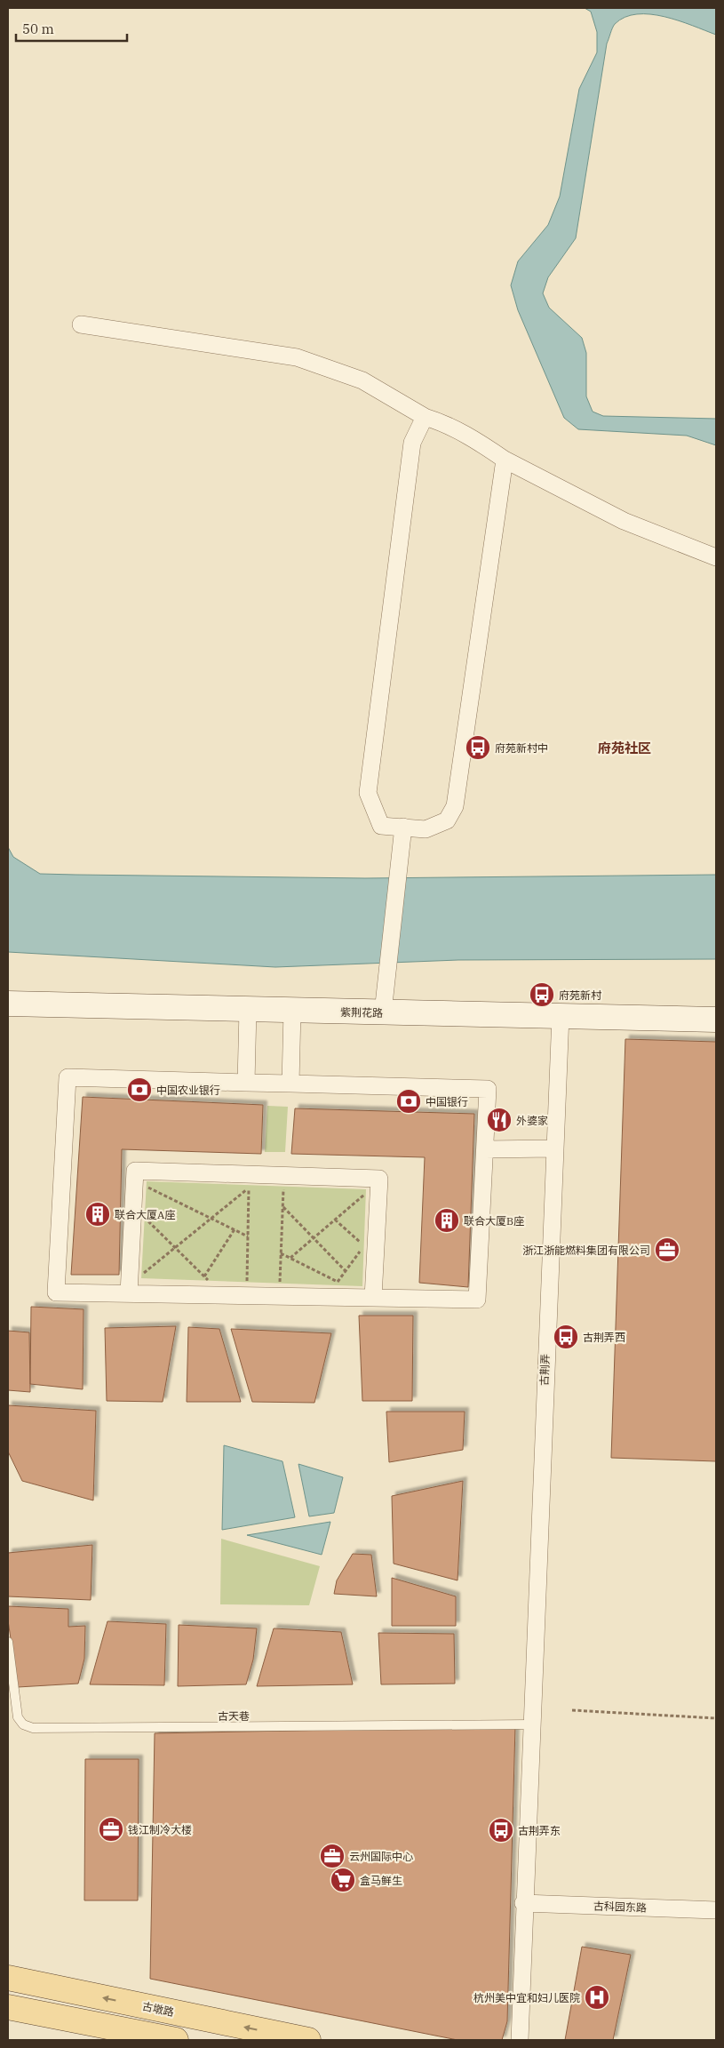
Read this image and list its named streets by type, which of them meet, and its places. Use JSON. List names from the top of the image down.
{
  "streets": {
    "main road": ["古墩路"],
    "street": ["紫荆花路", "古荆弄", "古科园东路"],
    "lane": ["古天巷"]
  },
  "crossings": [
    ["紫荆花路", "古荆弄"],
    ["古荆弄", "古天巷"],
    ["古荆弄", "古科园东路"]
  ],
  "districts": ["府苑社区"],
  "places": {
    "bus stop": [
      "府苑新村中",
      "府苑新村",
      "古荆弄西",
      "古荆弄东"
    ],
    "bank": ["中国农业银行", "中国银行"],
    "restaurant": ["外婆家"],
    "building": ["联合大厦A座", "联合大厦B座"],
    "office": ["浙江浙能燃料集团有限公司", "钱江制冷大楼", "云州国际中心"],
    "supermarket": ["盒马鲜生"],
    "hospital": ["杭州美中宜和妇儿医院"]
  },
  "scale_bar": "50 m"
}
